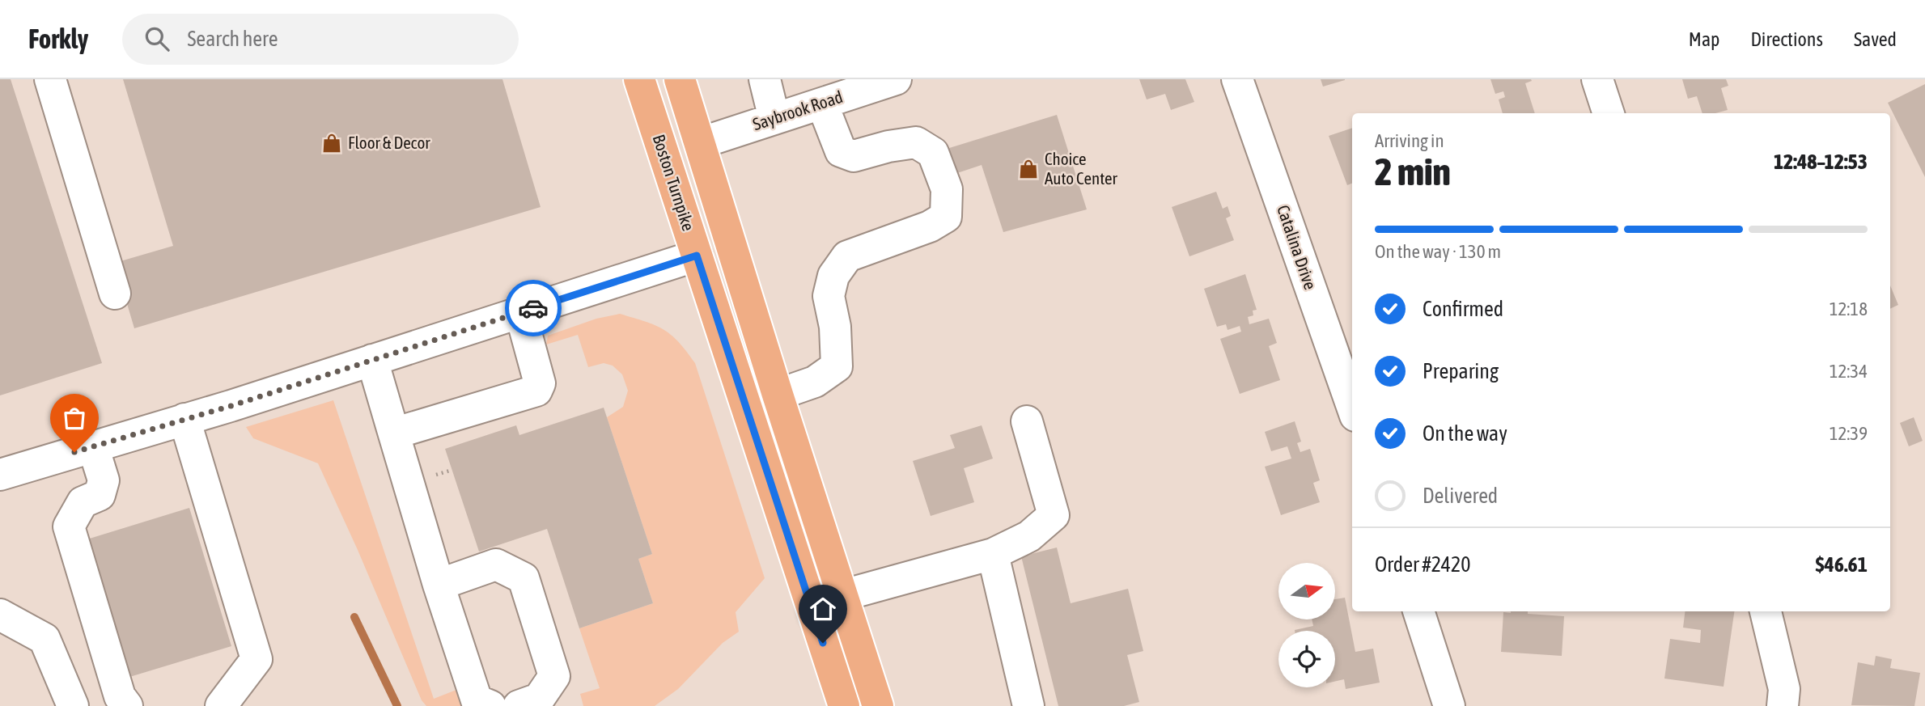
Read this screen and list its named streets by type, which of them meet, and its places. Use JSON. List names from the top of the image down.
{
  "streets": {
    "highway": ["Boston Turnpike"],
    "street": ["Saybrook Road", "Catalina Drive"]
  },
  "places": {
    "shop": ["Floor & Decor", "Choice Auto Center"]
  },
  "north": "right",
  "page": {
    "header": "Forkly",
    "search": "Search here",
    "nav": ["Map", "Directions", "Saved"],
    "heading": ["2 min", "Arriving in", "12:48–12:53"],
    "panel": ["Order #2420", "$46.61"],
    "bar": "On the way · 130 m",
    "list": [
      ["Confirmed", "12:18"],
      ["Preparing", "12:34"],
      ["On the way", "12:39"],
      "Delivered"
    ]
  }
}
